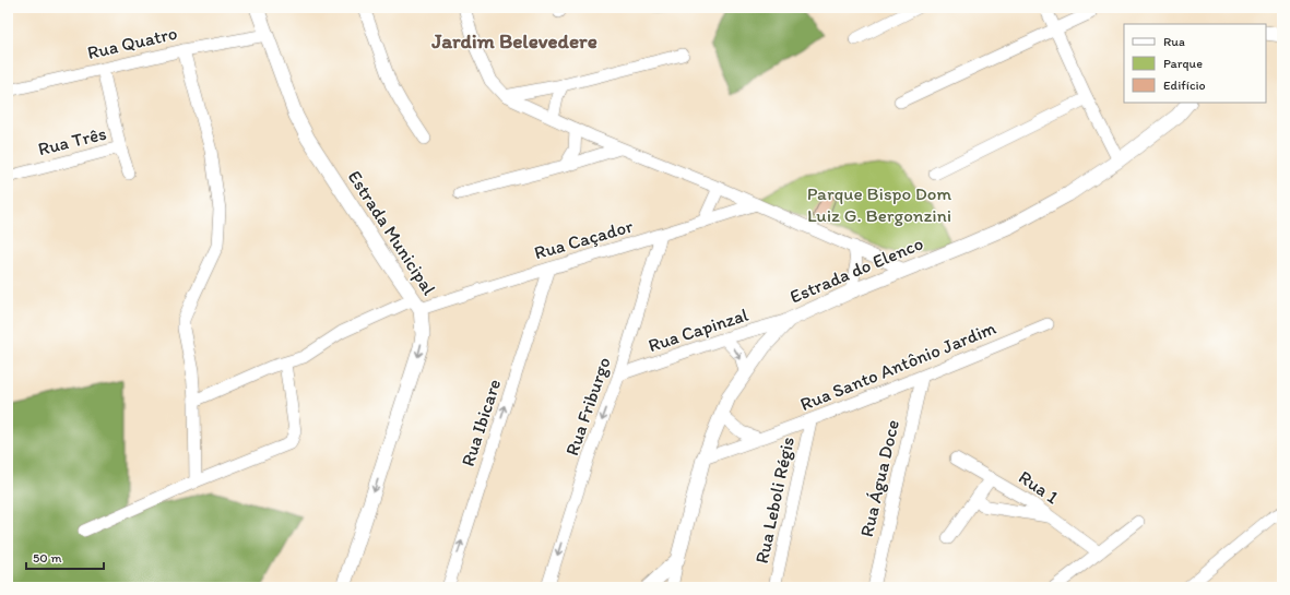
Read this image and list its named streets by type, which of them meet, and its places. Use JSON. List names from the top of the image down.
{
  "streets": {
    "street": [
      "Rua Quatro",
      "Rua Três",
      "Estrada Municipal",
      "Rua Caçador",
      "Estrada do Elenco",
      "Rua Capinzal",
      "Rua Santo Antônio Jardim",
      "Rua Friburgo",
      "Rua Ibicare",
      "Rua Água Doce",
      "Rua 1",
      "Rua Leboli Régis"
    ]
  },
  "crossings": [
    ["Rua Quatro", "Estrada Municipal"],
    ["Estrada Municipal", "Rua Caçador"],
    ["Rua Caçador", "Rua Friburgo"],
    ["Rua Caçador", "Rua Ibicare"],
    ["Estrada do Elenco", "Rua Capinzal"],
    ["Estrada do Elenco", "Rua Santo Antônio Jardim"],
    ["Rua Capinzal", "Rua Friburgo"],
    ["Rua Santo Antônio Jardim", "Rua Água Doce"],
    ["Rua Santo Antônio Jardim", "Rua Leboli Régis"]
  ],
  "one_way": ["Estrada Municipal", "Rua Friburgo", "Rua Ibicare"],
  "districts": ["Jardim Belevedere"],
  "parks": ["Parque Bispo Dom Luiz G. Bergonzini"],
  "legend": ["Rua", "Parque", "Edifício"],
  "scale_bar": "50 m"
}
